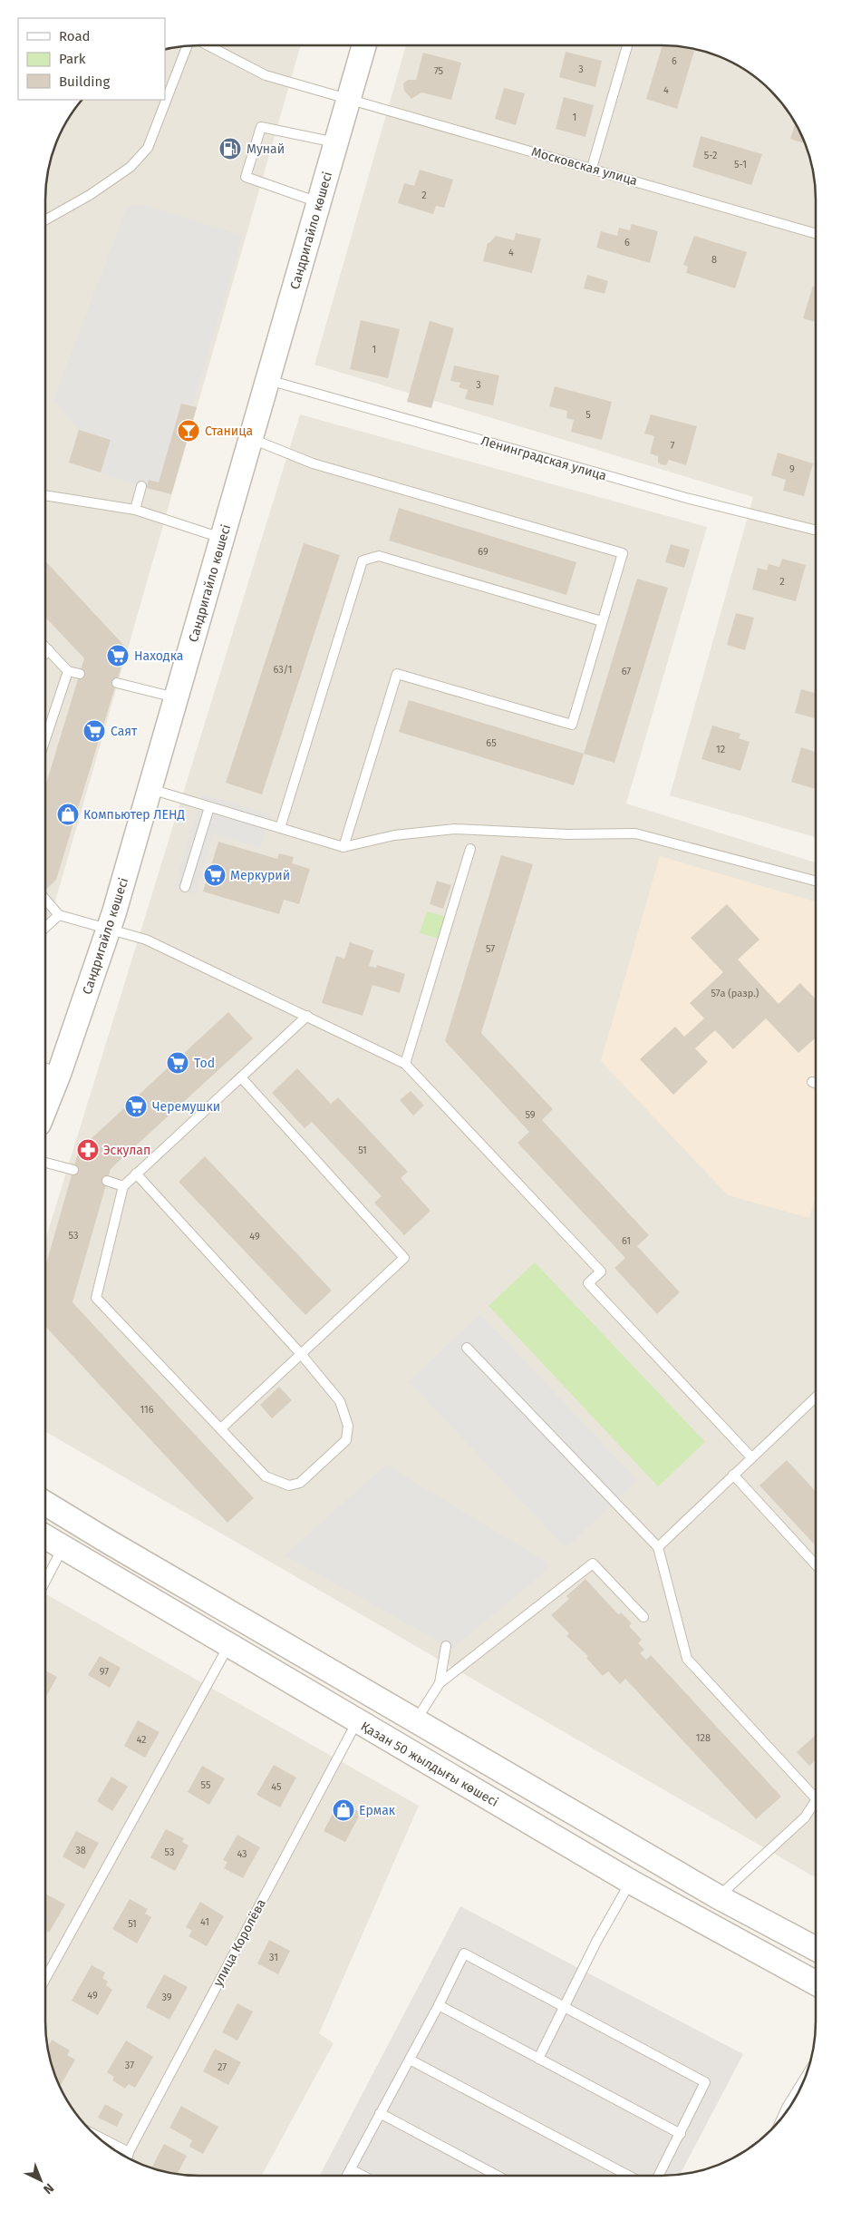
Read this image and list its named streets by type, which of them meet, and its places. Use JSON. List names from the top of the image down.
{
  "streets": {
    "street": ["Сандригайло көшесі", "Қазан 50 жылдығы көшесі"],
    "lane": ["Московская улица", "Ленинградская улица", "улица Королёва"]
  },
  "crossings": [
    ["Московская улица", "Сандригайло көшесі"],
    ["Сандригайло көшесі", "Ленинградская улица"],
    ["Қазан 50 жылдығы көшесі", "улица Королёва"]
  ],
  "places": {
    "fuel station": ["Мунай"],
    "bar": ["Станица"],
    "supermarket": [
      "Находка",
      "Саят",
      "Меркурий",
      "Tod",
      "Черемушки"
    ],
    "shop": ["Компьютер ЛЕНД", "Ермак"],
    "pharmacy": ["Эскулап"]
  },
  "house_numbers": [
    "6",
    "3",
    "75",
    "4",
    "1",
    "5-2",
    "5-1",
    "2",
    "6",
    "4",
    "8",
    "1",
    "3",
    "5",
    "7",
    "9",
    "69",
    "2",
    "63/1",
    "67",
    "65",
    "12",
    "57",
    "57а (разр.)",
    "59",
    "51",
    "53",
    "49",
    "61",
    "116",
    "97",
    "128",
    "42",
    "55",
    "45",
    "38",
    "53",
    "43",
    "41",
    "51",
    "31",
    "49",
    "39",
    "37",
    "27"
  ],
  "legend": ["Road", "Park", "Building"],
  "north": "bottom right"
}
